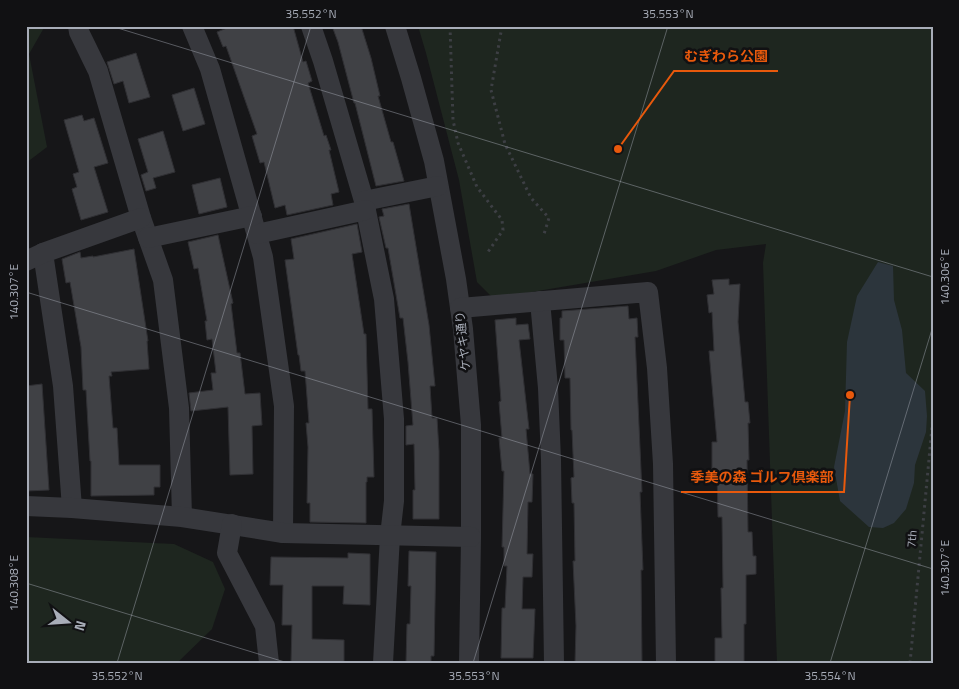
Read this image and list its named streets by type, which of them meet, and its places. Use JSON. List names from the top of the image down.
{
  "streets": {
    "street": ["ケヤキ通り"],
    "path": ["7th"]
  },
  "places": ["むぎわら公園", "季美の森 ゴルフ倶楽部"],
  "north": "right",
  "coordinates": [
    "35.552°N",
    "35.553°N",
    "140.306°E",
    "140.307°E",
    "140.308°E",
    "35.554°N"
  ]
}
